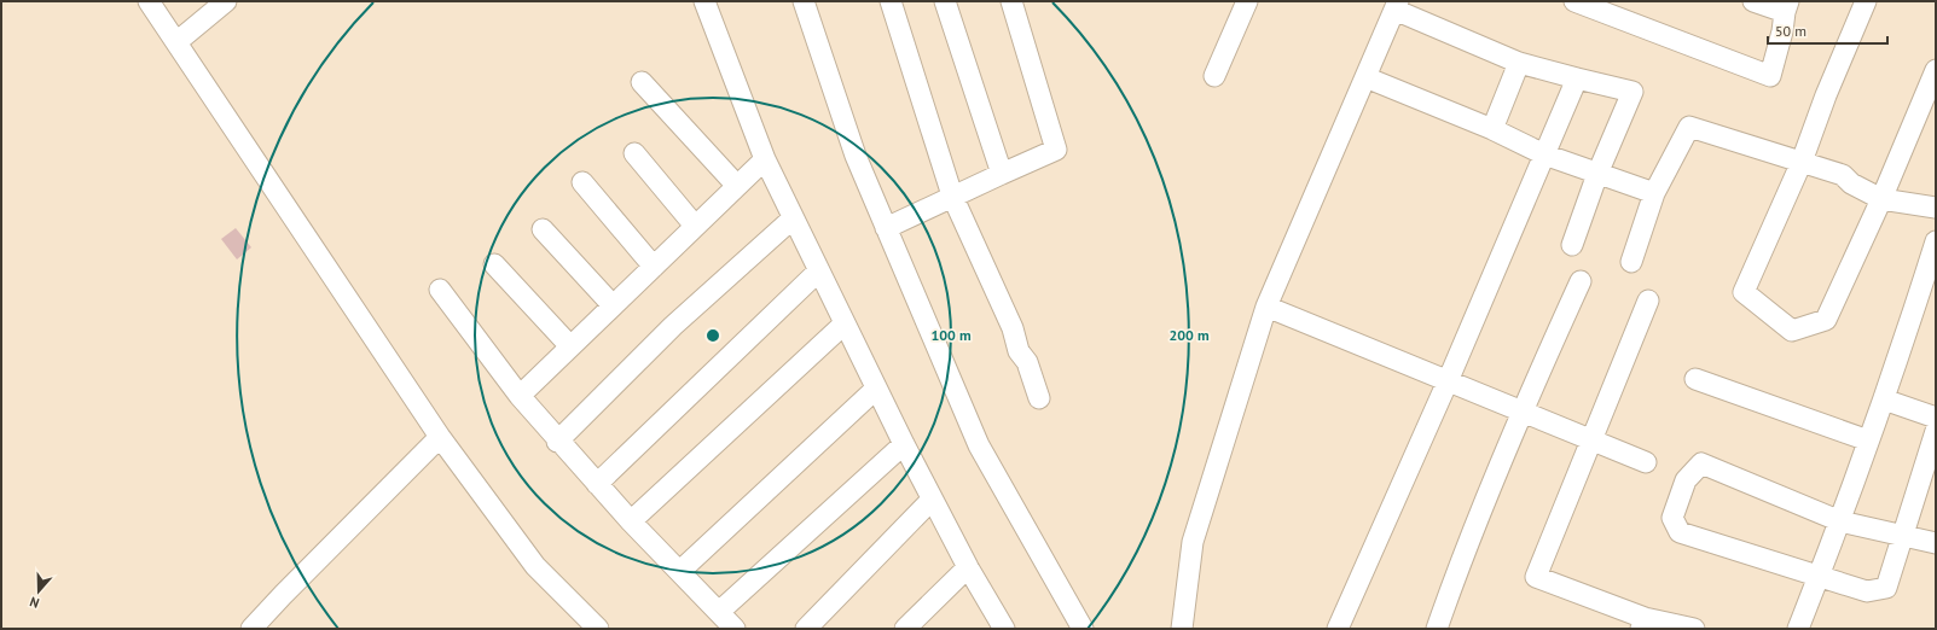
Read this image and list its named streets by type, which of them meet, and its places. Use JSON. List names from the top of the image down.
{
  "scale_bar": "50 m",
  "north": "bottom",
  "rings": ["100 m", "200 m"]
}
